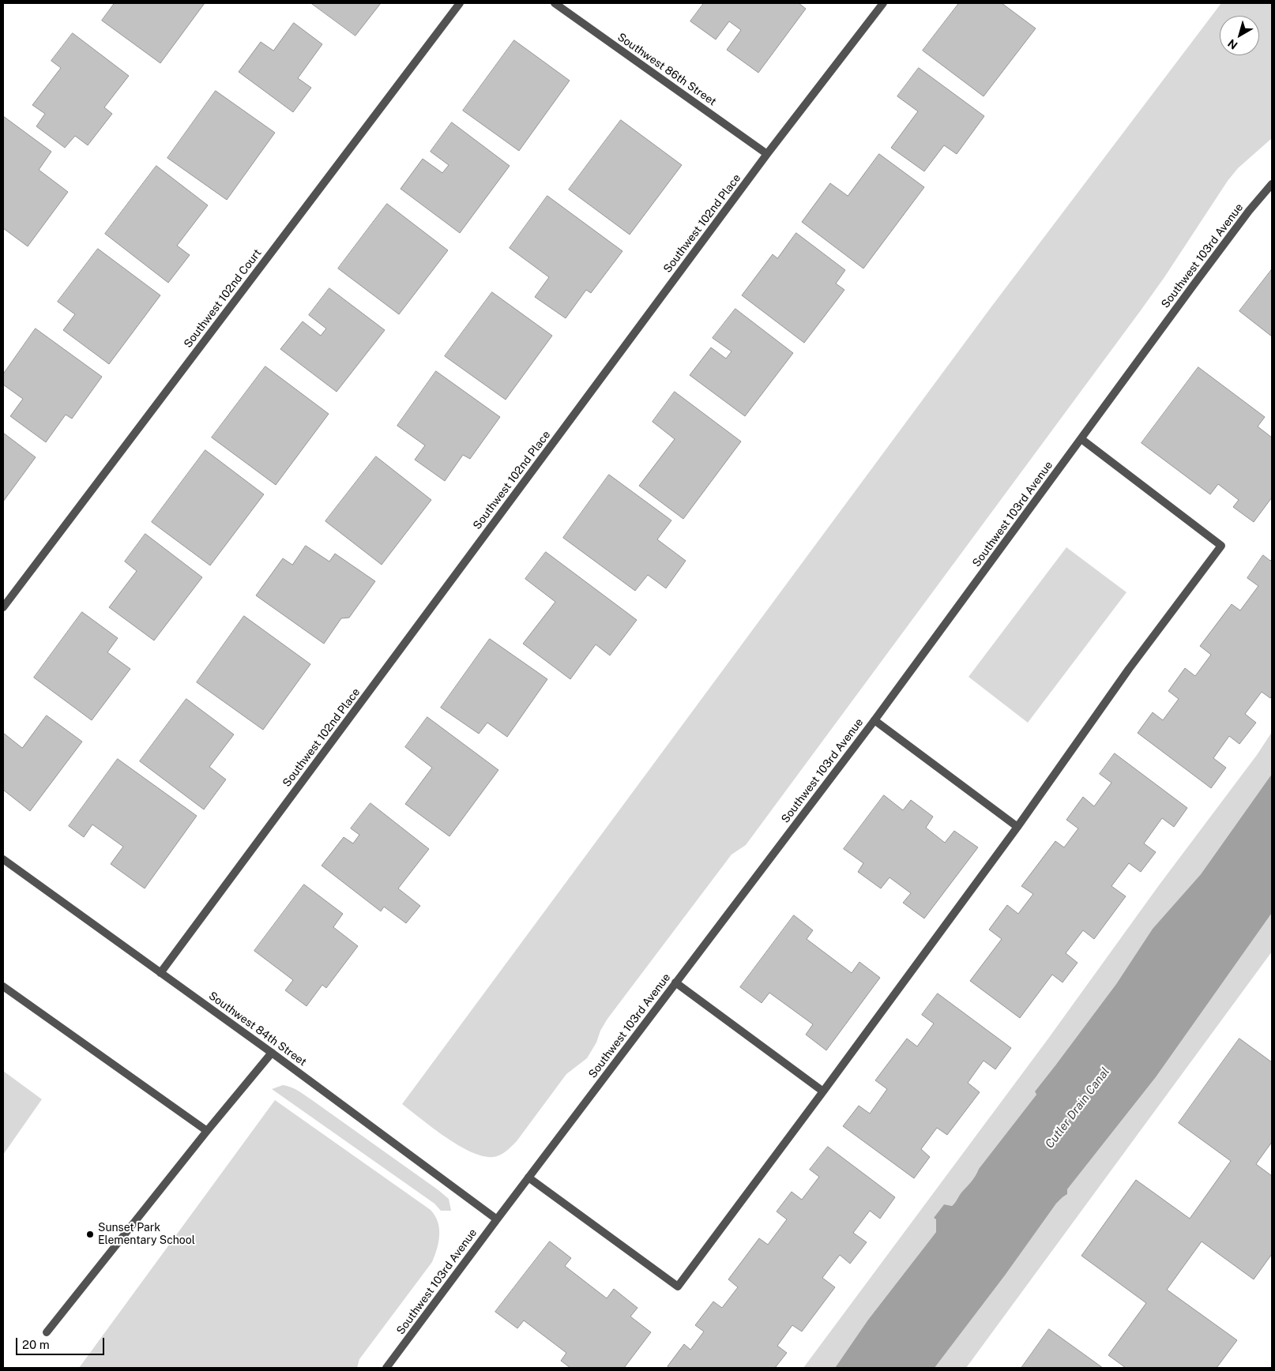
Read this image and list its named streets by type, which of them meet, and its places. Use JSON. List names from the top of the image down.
{
  "streets": {
    "street": [
      "Southwest 86th Street",
      "Southwest 102nd Place",
      "Southwest 103rd Avenue",
      "Southwest 102nd Court",
      "Southwest 84th Street"
    ]
  },
  "crossings": [
    ["Southwest 86th Street", "Southwest 102nd Place"],
    ["Southwest 102nd Place", "Southwest 84th Street"],
    ["Southwest 103rd Avenue", "Southwest 84th Street"]
  ],
  "water": ["Cutler Drain Canal"],
  "places": ["Sunset Park Elementary School"],
  "scale_bar": "20 m",
  "north": "bottom left"
}
